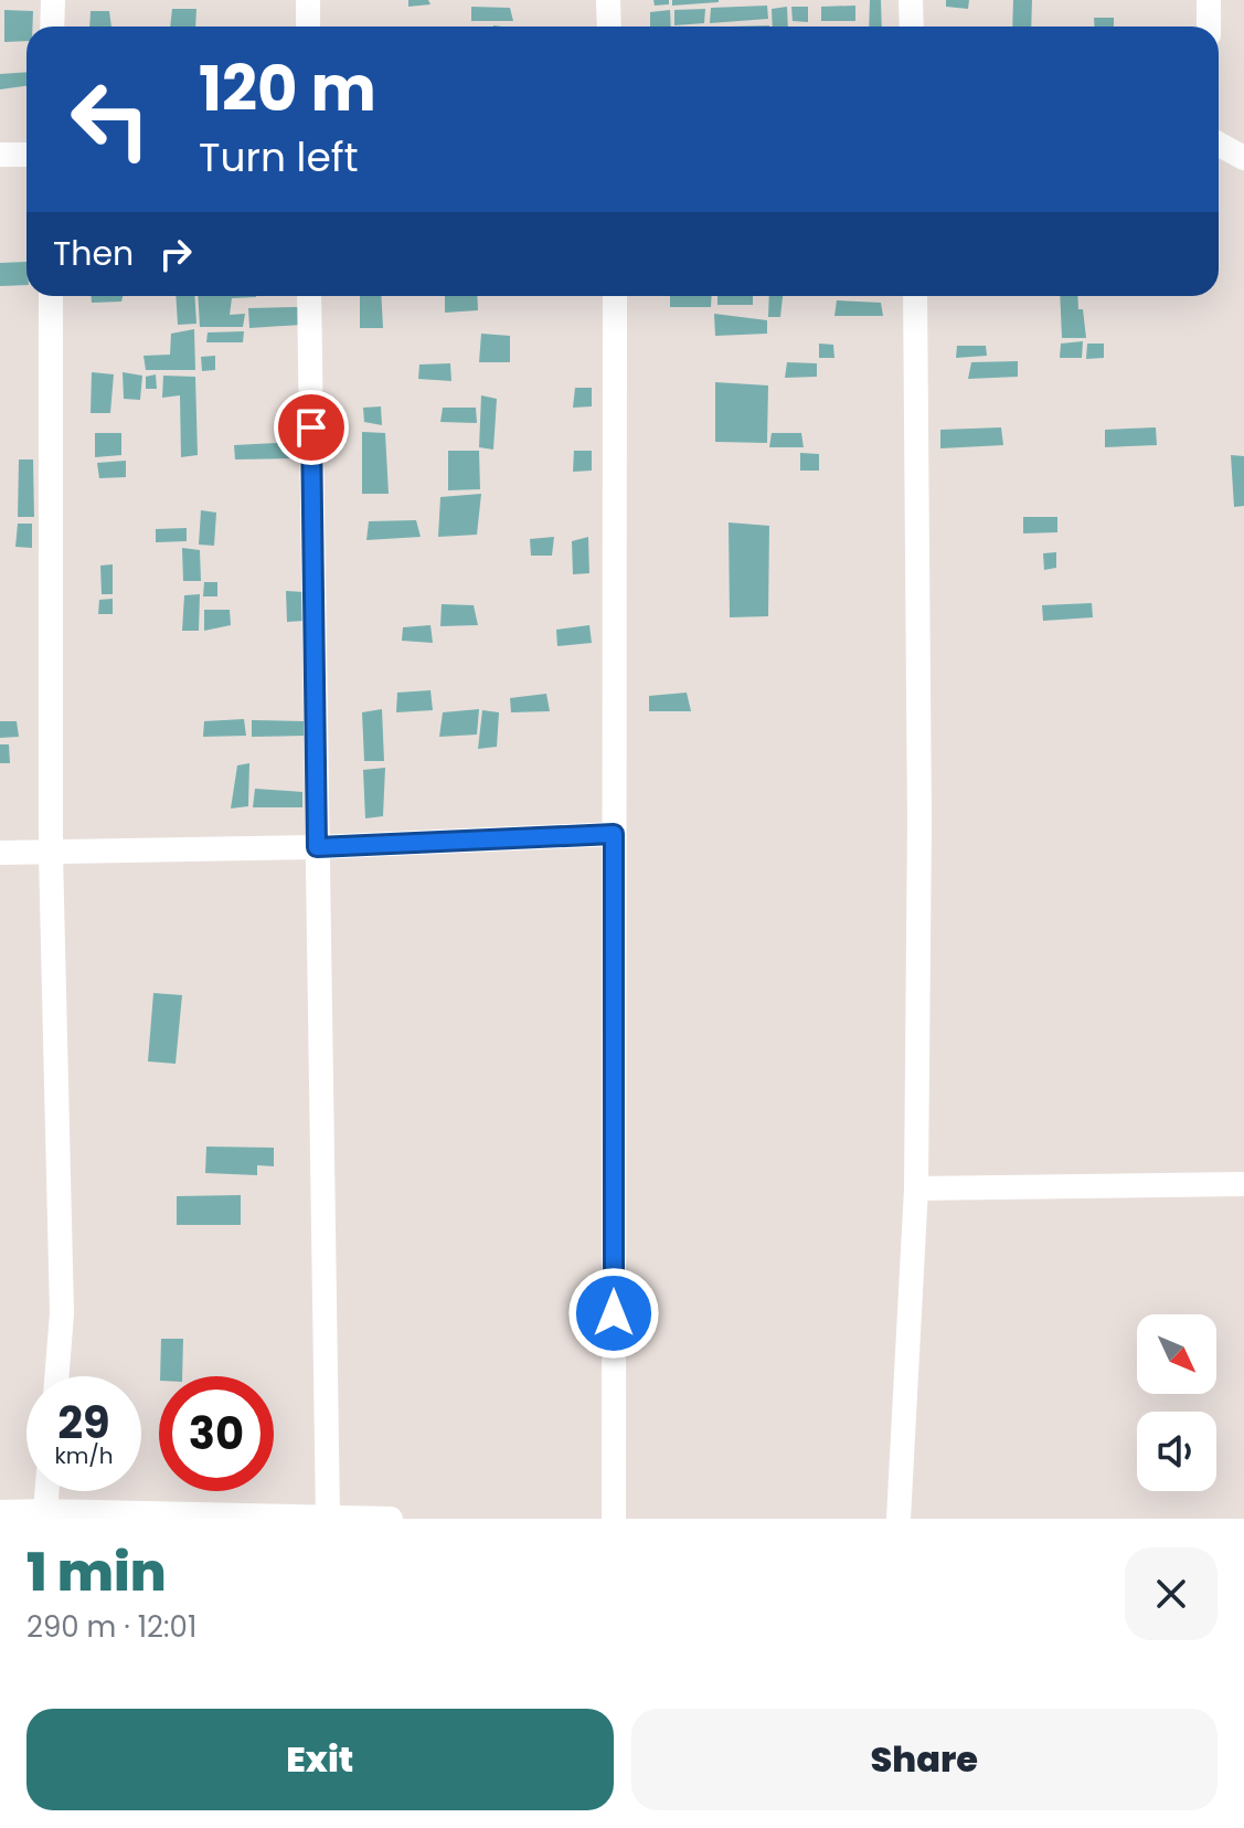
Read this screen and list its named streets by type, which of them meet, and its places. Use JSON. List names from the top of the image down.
{
  "north": "bottom right",
  "page": {
    "turn": ["120 m", "Turn left"],
    "then": "Then",
    "speed": "29 km/h",
    "limit": "30",
    "heading": ["1 min", "290 m · 12:01"],
    "buttons": ["Exit", "Share"]
  }
}
